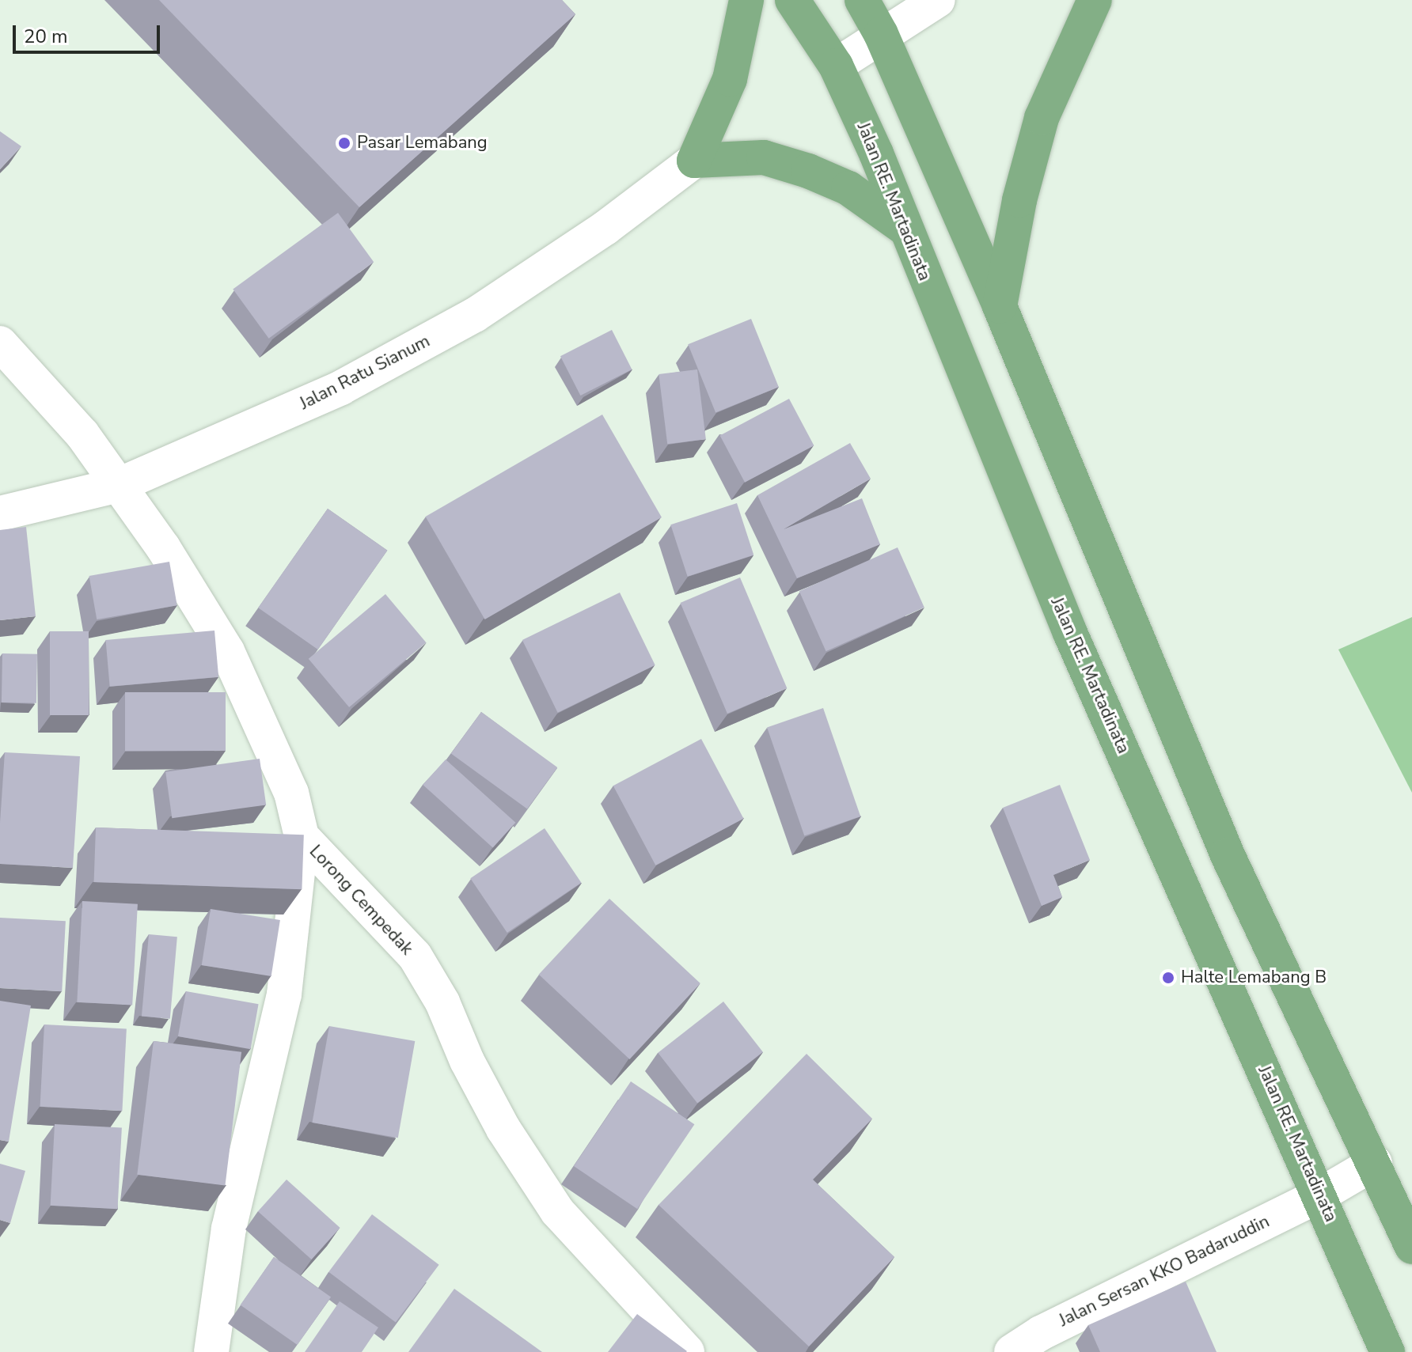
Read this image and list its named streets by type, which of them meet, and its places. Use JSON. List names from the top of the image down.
{
  "streets": {
    "highway": ["Jalan RE. Martadinata"],
    "street": ["Jalan Ratu Sianum", "Lorong Cempedak", "Jalan Sersan KKO Badaruddin"]
  },
  "crossings": [
    ["Jalan RE. Martadinata", "Jalan Sersan KKO Badaruddin"],
    ["Jalan Ratu Sianum", "Lorong Cempedak"]
  ],
  "places": ["Pasar Lemabang", "Halte Lemabang B"],
  "scale_bar": "20 m"
}
